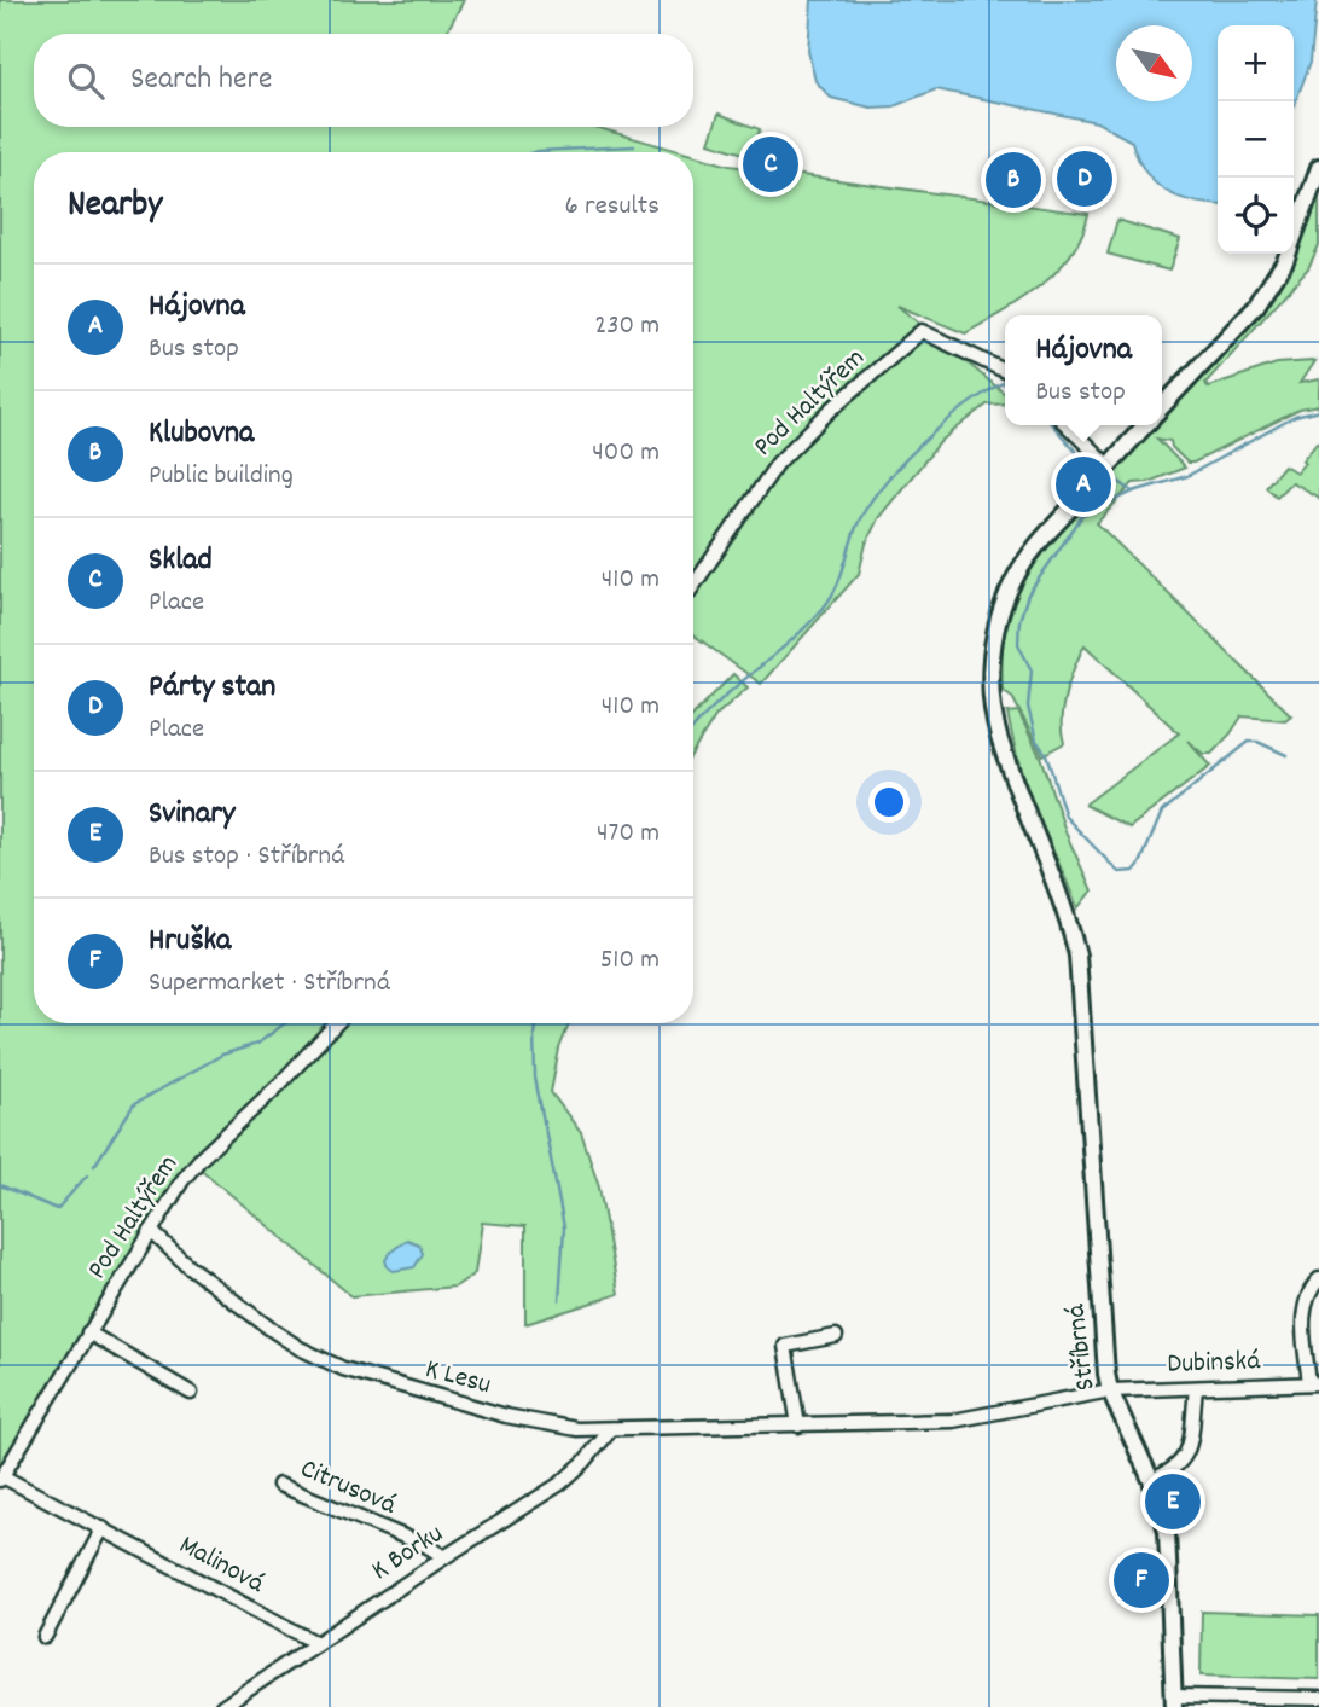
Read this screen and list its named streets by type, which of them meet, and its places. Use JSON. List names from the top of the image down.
{
  "streets": {
    "street": [
      "Pod Haltýřem",
      "Stříbrná",
      "Dubinská",
      "K Lesu",
      "Citrusová",
      "K Borku",
      "Malinová"
    ]
  },
  "crossings": [
    ["Pod Haltýřem", "K Lesu"],
    ["Pod Haltýřem", "Malinová"],
    ["Stříbrná", "Dubinská"],
    ["Stříbrná", "K Lesu"],
    ["Dubinská", "K Lesu"],
    ["K Lesu", "K Borku"],
    ["Citrusová", "K Borku"],
    ["K Borku", "Malinová"]
  ],
  "north": "bottom right",
  "page": {
    "map_buttons": ["+", "−"],
    "search": "Search here",
    "pins": [
      "C",
      "D",
      "B",
      "A",
      "E",
      "F"
    ],
    "heading": ["Nearby", "6 results"],
    "list": [
      {
        "mark": "A",
        "name": "Hájovna",
        "note": "Bus stop",
        "value": "230 m"
      },
      {
        "mark": "B",
        "name": "Klubovna",
        "note": "Public building",
        "value": "400 m"
      },
      {
        "mark": "C",
        "name": "Sklad",
        "note": "Place",
        "value": "410 m"
      },
      {
        "mark": "D",
        "name": "Párty stan",
        "note": "Place",
        "value": "410 m"
      },
      {
        "mark": "E",
        "name": "Svinary",
        "note": "Bus stop · Stříbrná",
        "value": "470 m"
      },
      {
        "mark": "F",
        "name": "Hruška",
        "note": "Supermarket · Stříbrná",
        "value": "510 m"
      }
    ],
    "popup": ["Hájovna", "Bus stop"]
  }
}
